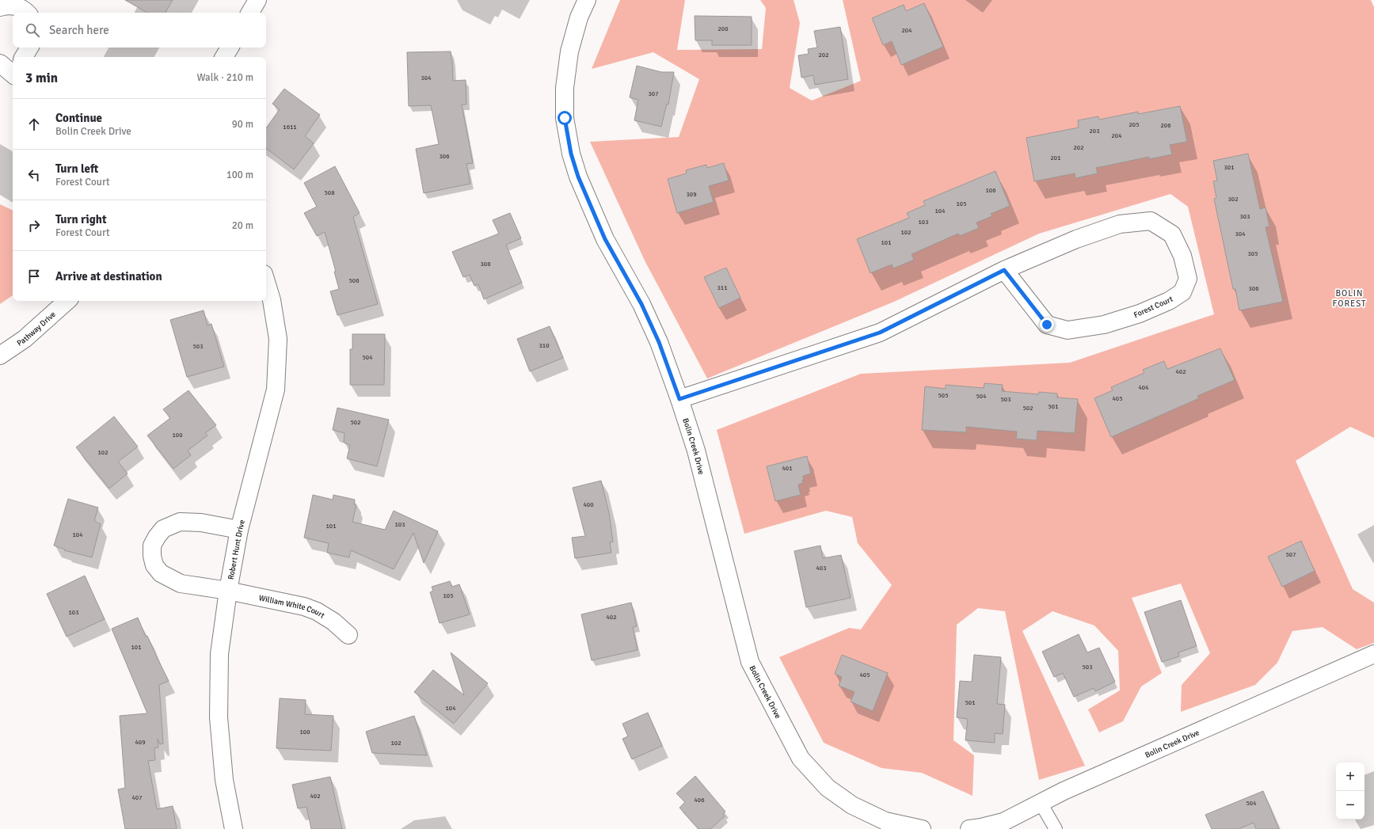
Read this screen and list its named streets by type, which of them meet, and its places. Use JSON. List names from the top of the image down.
{
  "streets": {
    "street": [
      "Forest Court",
      "Pathway Drive",
      "Bolin Creek Drive",
      "Robert Hunt Drive",
      "William White Court"
    ]
  },
  "crossings": [
    ["Forest Court", "Bolin Creek Drive"],
    ["Robert Hunt Drive", "William White Court"]
  ],
  "districts": ["BOLIN FOREST"],
  "house_numbers": [
    "200",
    "204",
    "202",
    "304",
    "307",
    "205",
    "206",
    "1611",
    "203",
    "204",
    "202",
    "306",
    "201",
    "301",
    "106",
    "508",
    "309",
    "302",
    "105",
    "104",
    "303",
    "103",
    "102",
    "304",
    "101",
    "305",
    "308",
    "506",
    "311",
    "306",
    "310",
    "503",
    "504",
    "402",
    "404",
    "505",
    "504",
    "405",
    "503",
    "501",
    "502",
    "502",
    "100",
    "102",
    "401",
    "400",
    "103",
    "101",
    "104",
    "507",
    "403",
    "105",
    "103",
    "402",
    "101",
    "503",
    "405",
    "501",
    "104",
    "100",
    "409",
    "102",
    "402",
    "407",
    "406",
    "504"
  ],
  "page": {
    "search": "Search here",
    "heading": ["3 min", "Walk · 210 m"],
    "list": [
      ["Continue", "Bolin Creek Drive", "90 m"],
      ["Turn left", "Forest Court", "100 m"],
      ["Turn right", "Forest Court", "20 m"],
      "Arrive at destination"
    ],
    "map_buttons": ["+", "−"]
  }
}
